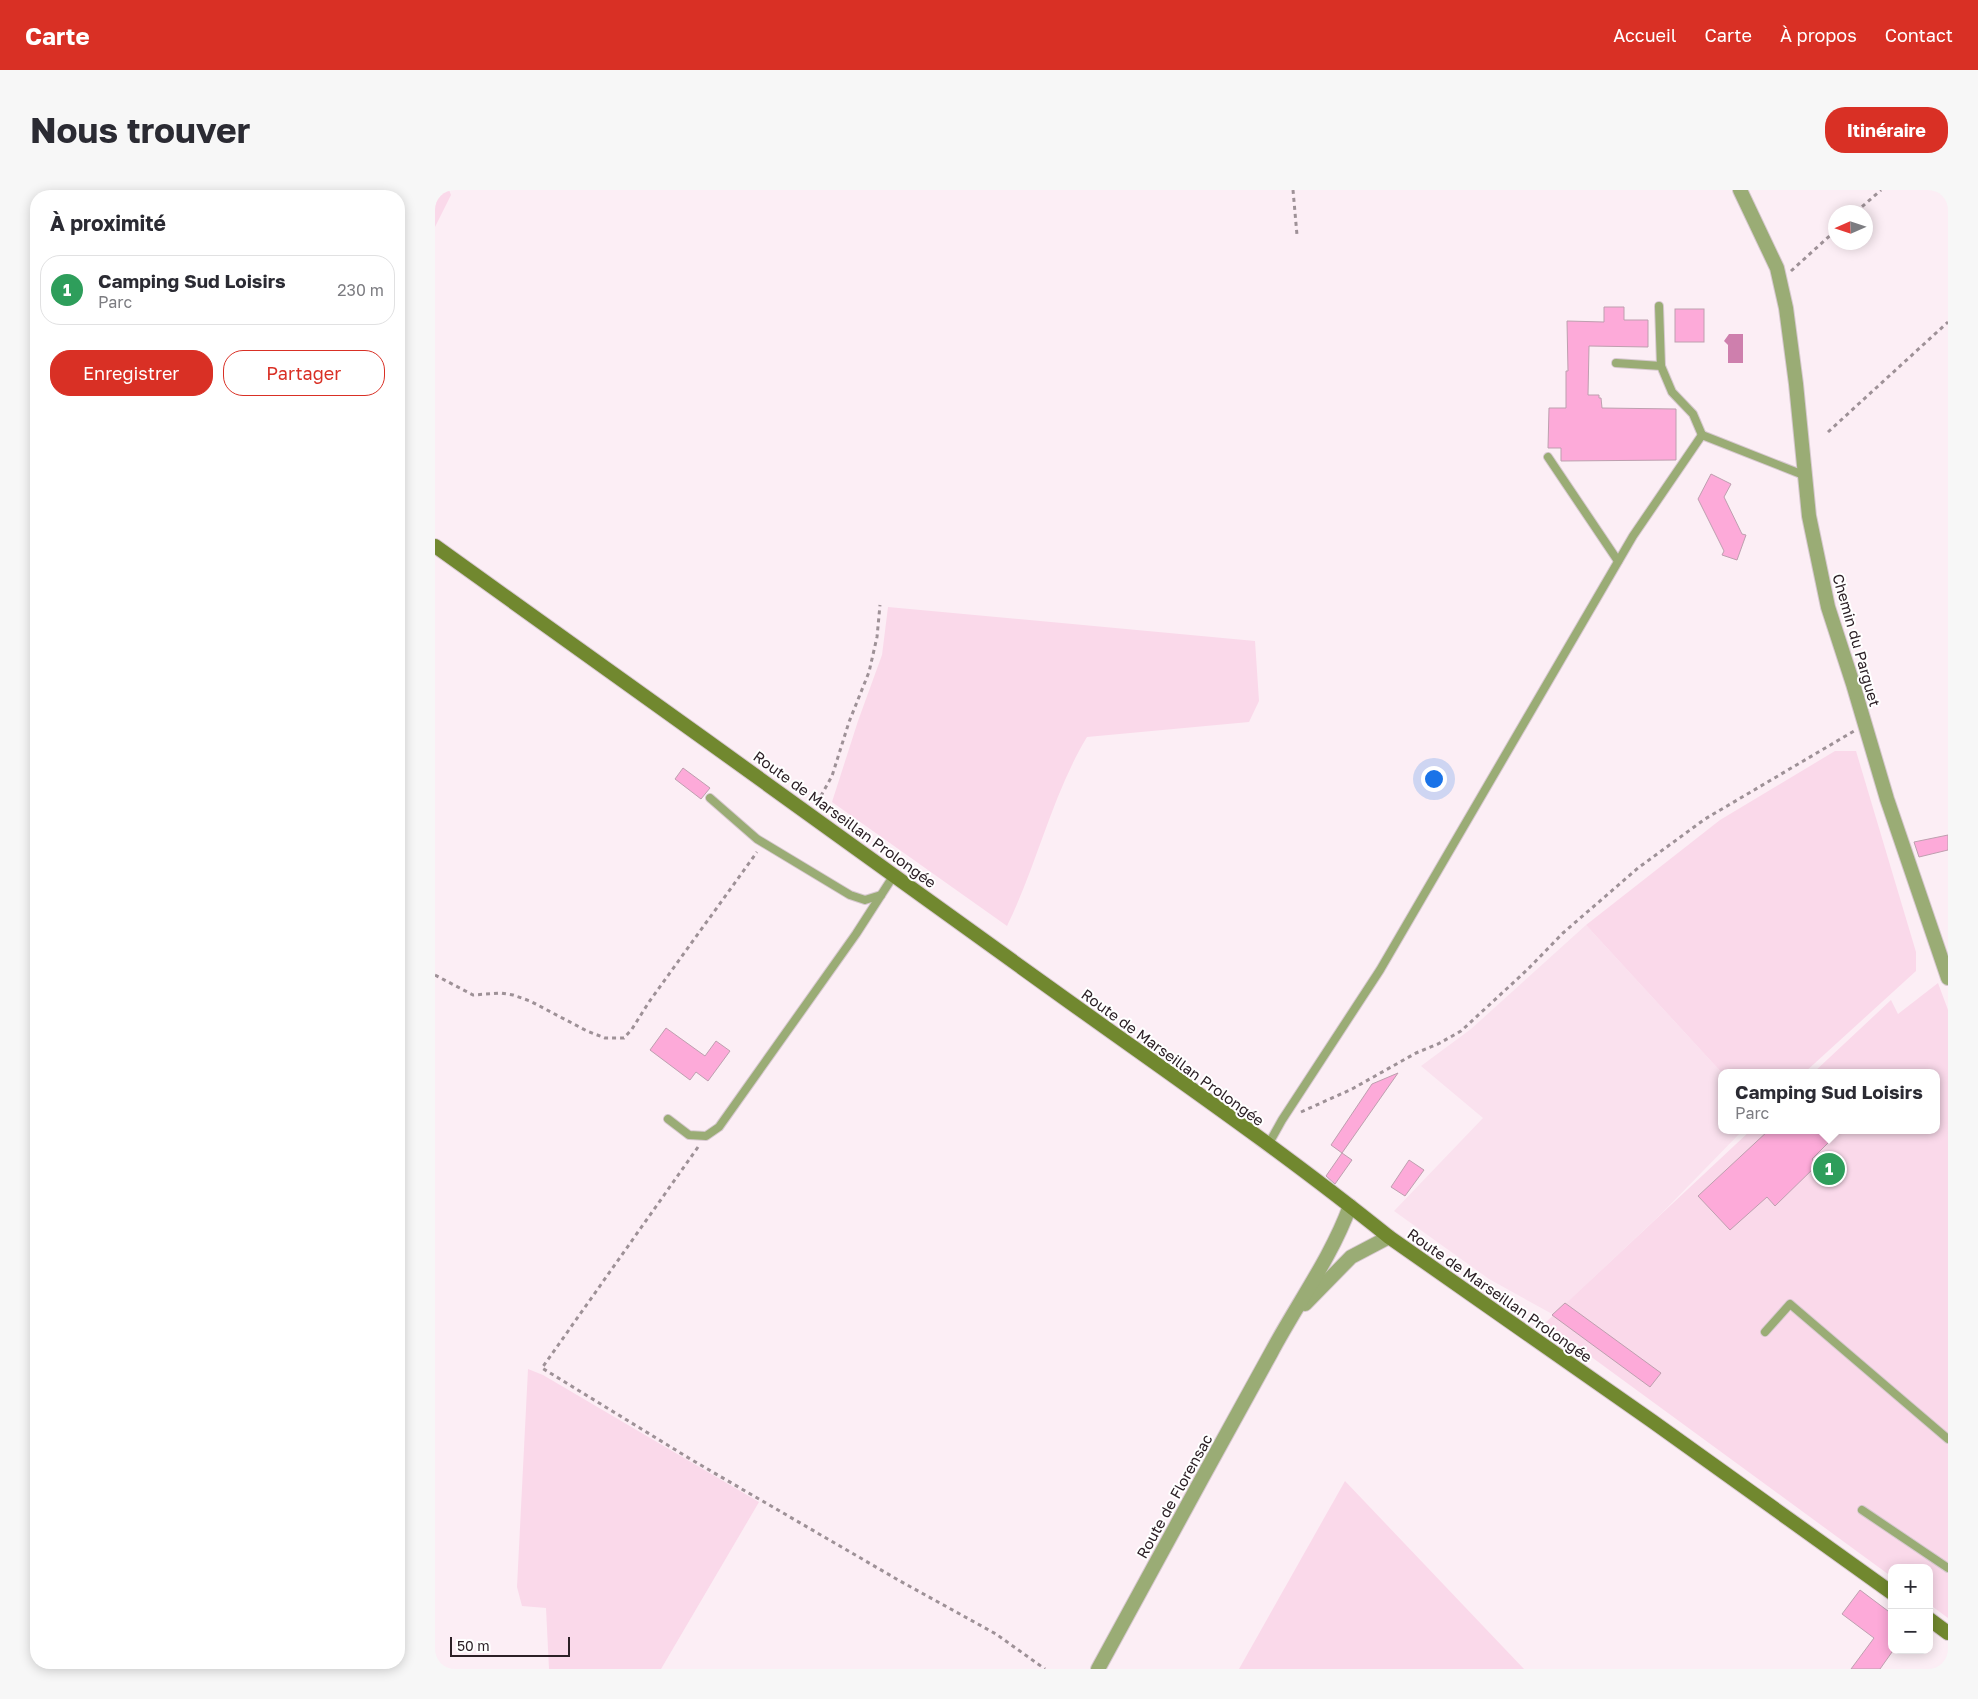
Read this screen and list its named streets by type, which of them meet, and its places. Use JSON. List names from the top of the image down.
{
  "streets": {
    "main road": ["Route de Marseillan Prolongée"],
    "street": ["Chemin du Parguet", "Route de Florensac"]
  },
  "crossings": [
    ["Route de Marseillan Prolongée", "Route de Florensac"]
  ],
  "scale_bar": "50 m",
  "north": "left",
  "page": {
    "header": "Carte",
    "nav": [
      "Accueil",
      "Carte",
      "À propos",
      "Contact"
    ],
    "buttons": [
      "Itinéraire",
      ["Enregistrer", "Partager"]
    ],
    "title": "Nous trouver",
    "heading": "À proximité",
    "list": [
      {
        "mark": "1",
        "name": "Camping Sud Loisirs",
        "note": "Parc",
        "value": "230 m"
      }
    ],
    "popup": ["Camping Sud Loisirs", "Parc"],
    "pins": "1",
    "map_buttons": ["+", "−"],
    "scale": "50 m"
  }
}
